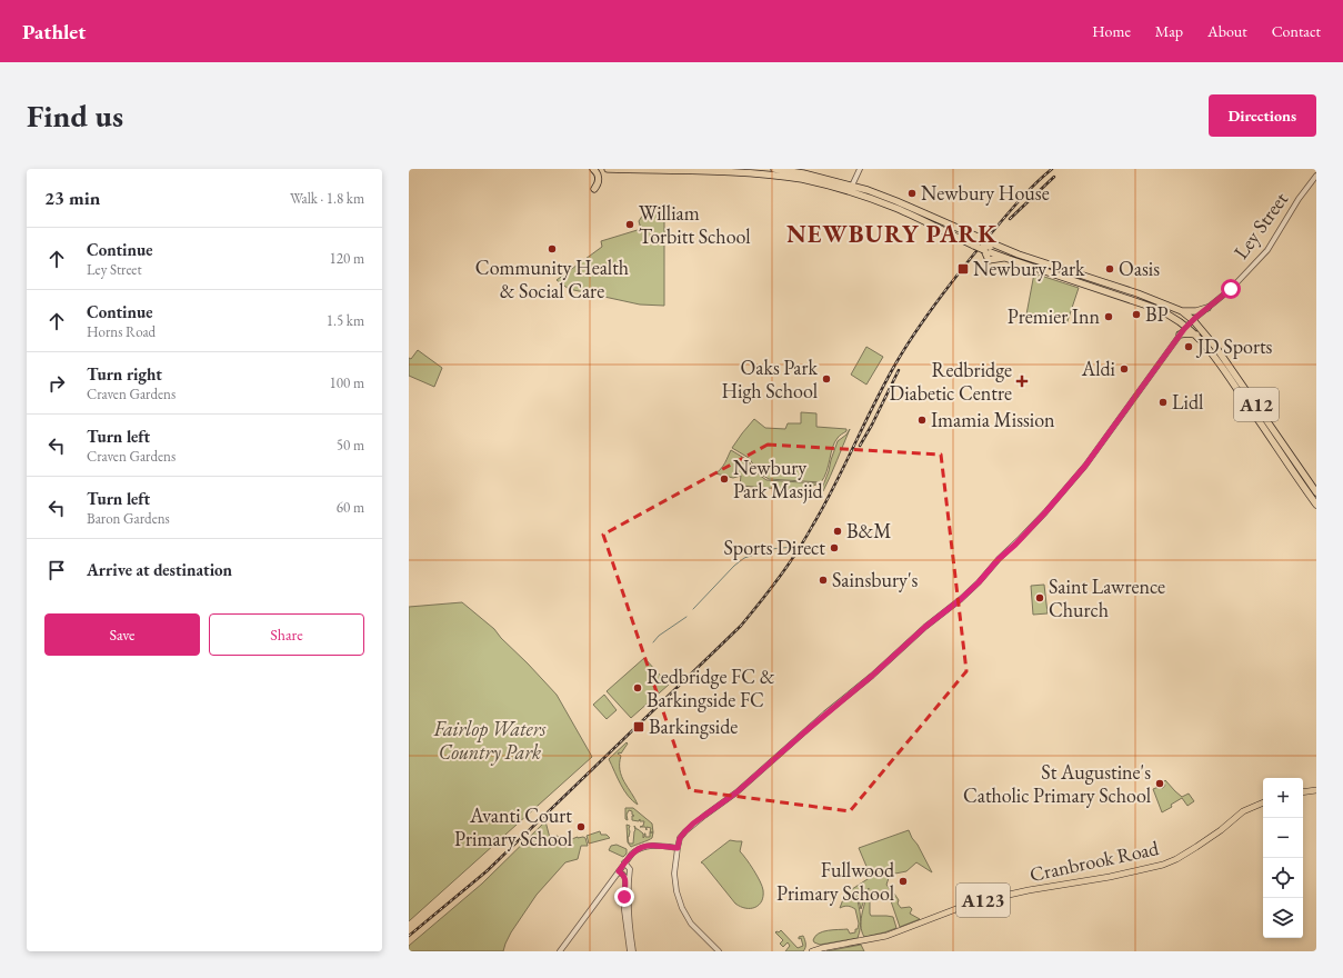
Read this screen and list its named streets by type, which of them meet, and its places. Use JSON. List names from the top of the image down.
{
  "streets": {
    "highway": ["A12"],
    "main road": ["Cranbrook Road", "A123"],
    "street": ["Ley Street"]
  },
  "crossings": [
    ["Ley Street", "A12"]
  ],
  "districts": ["NEWBURY PARK"],
  "parks": ["Fairlop Waters Country Park"],
  "places": {
    "other": [
      "Newbury House",
      "William Torbitt School",
      "Community Health & Social Care",
      "Oasis",
      "BP",
      "Premier Inn",
      "JD Sports",
      "Aldi",
      "Oaks Park High School",
      "Lidl",
      "Imamia Mission",
      "Newbury Park Masjid",
      "B&M",
      "Sports Direct",
      "Sainsbury's",
      "Saint Lawrence Church",
      "Redbridge FC & Barkingside FC",
      "St Augustine's Catholic Primary School",
      "Avanti Court Primary School",
      "Fullwood Primary School"
    ],
    "transit": ["Newbury Park", "Barkingside"],
    "health": ["Redbridge Diabetic Centre"]
  },
  "page": {
    "header": "Pathlet",
    "nav": [
      "Home",
      "Map",
      "About",
      "Contact"
    ],
    "buttons": [
      "Directions",
      ["Save", "Share"]
    ],
    "title": "Find us",
    "heading": ["23 min", "Walk · 1.8 km"],
    "list": [
      ["Continue", "Ley Street", "120 m"],
      ["Continue", "Horns Road", "1.5 km"],
      ["Turn right", "Craven Gardens", "100 m"],
      ["Turn left", "Craven Gardens", "50 m"],
      ["Turn left", "Baron Gardens", "60 m"],
      "Arrive at destination"
    ],
    "map_buttons": ["+", "−"]
  }
}
